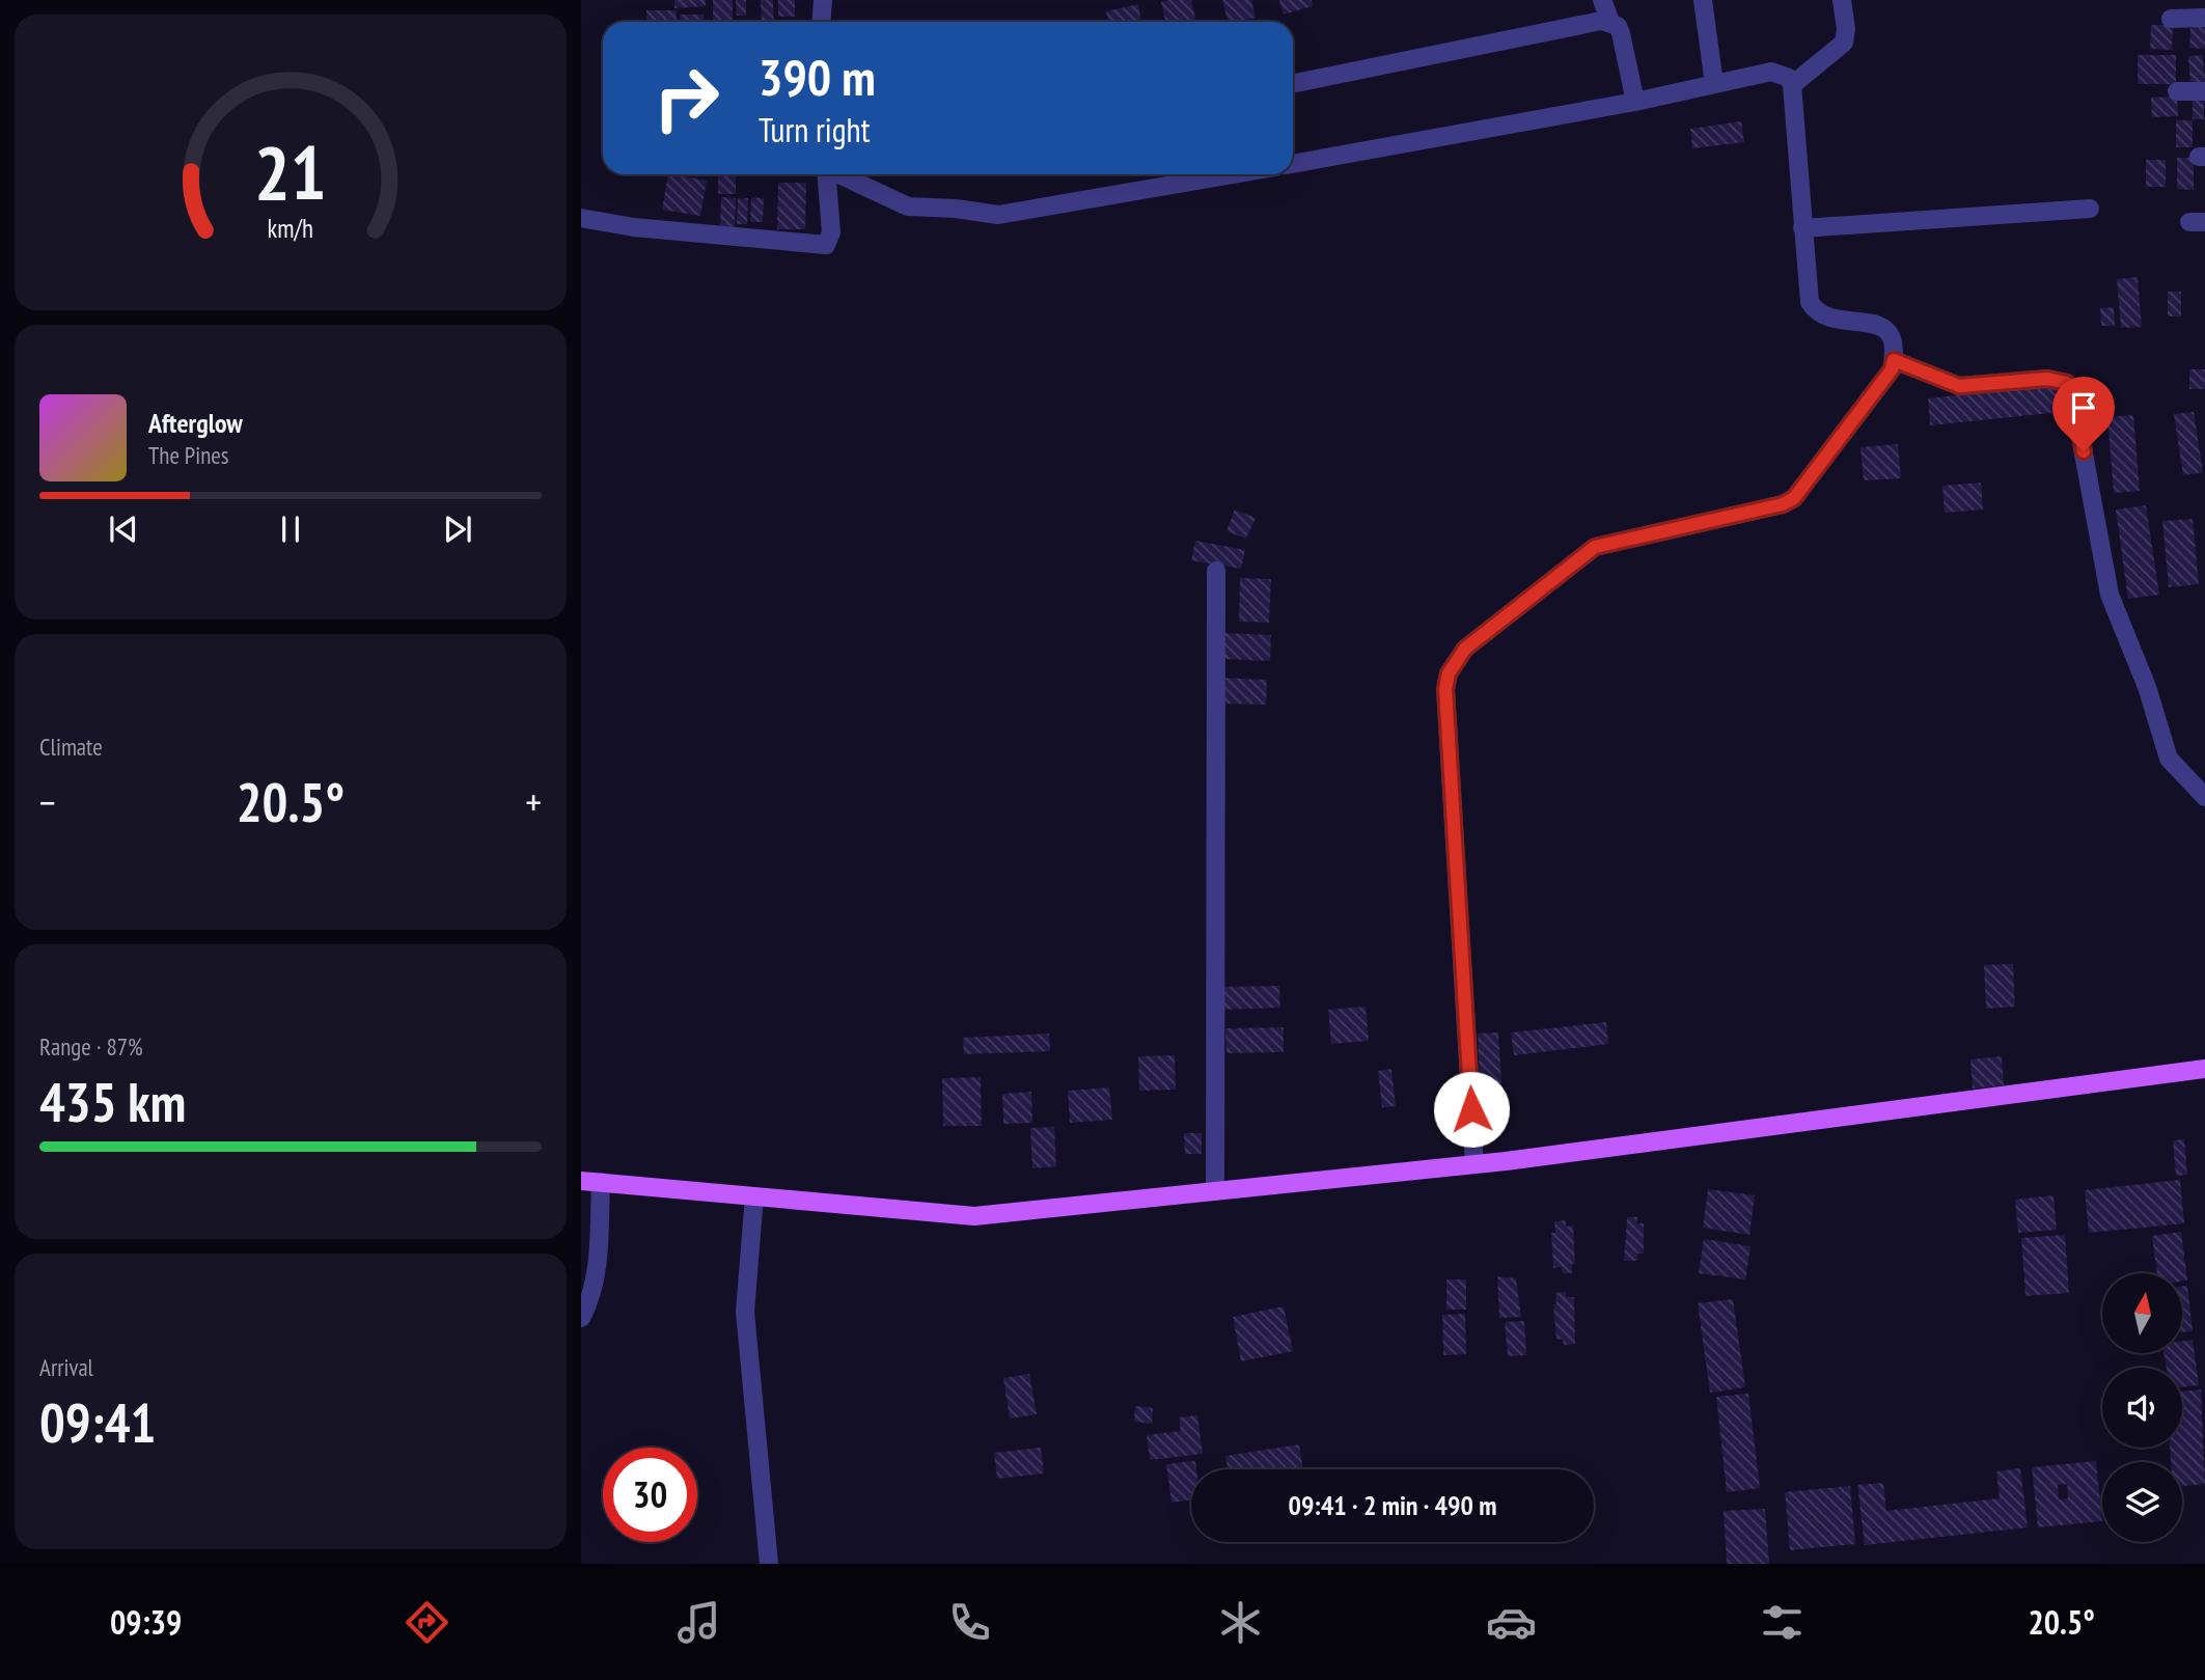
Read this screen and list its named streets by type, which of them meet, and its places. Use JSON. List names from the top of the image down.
{
  "north": "top",
  "page": {
    "turn": ["390 m", "Turn right"],
    "song": ["Afterglow", "The Pines"],
    "tile": [
      "Climate",
      ["Range · 87%", "435 km"],
      ["Arrival", "09:41"]
    ],
    "heat": ["−", "20.5°", "+"],
    "limit": "30",
    "trip": "09:41 · 2 min · 490 m",
    "tabs": ["09:39", "20.5°"],
    "gauge": ["21", "km/h"]
  }
}
